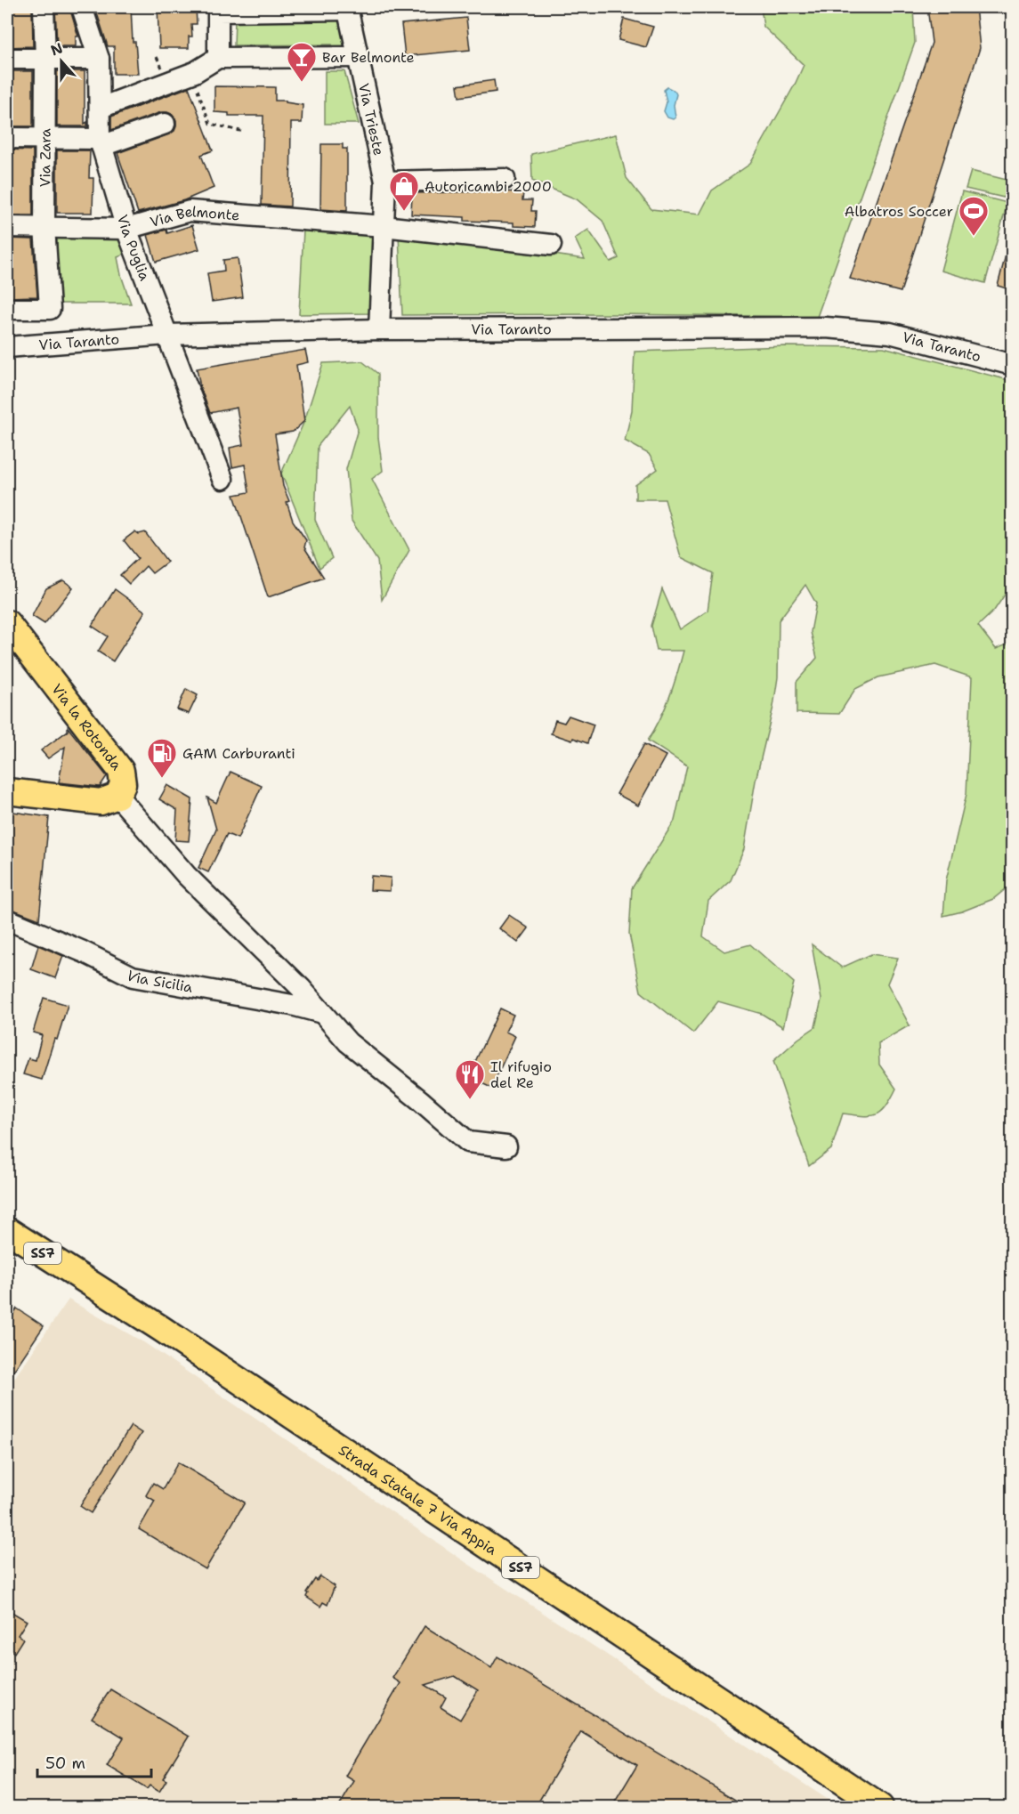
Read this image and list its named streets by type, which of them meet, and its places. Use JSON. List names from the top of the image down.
{
  "streets": {
    "main road": ["Via la Rotonda", "SS7", "Strada Statale 7 Via Appia"],
    "street": [
      "Via Trieste",
      "Via Zara",
      "Via Belmonte",
      "Via Puglia",
      "Via Taranto",
      "Via Sicilia"
    ]
  },
  "crossings": [
    ["Via Trieste", "Via Belmonte"],
    ["Via Trieste", "Via Taranto"],
    ["Via Zara", "Via Belmonte"],
    ["Via Belmonte", "Via Puglia"],
    ["Via Puglia", "Via Taranto"]
  ],
  "places": {
    "bar": ["Bar Belmonte"],
    "shop": ["Autoricambi 2000"],
    "sports": ["Albatros Soccer"],
    "fuel station": ["GAM Carburanti"],
    "restaurant": ["Il rifugio del Re"]
  },
  "scale_bar": "50 m",
  "north": "top"
}
